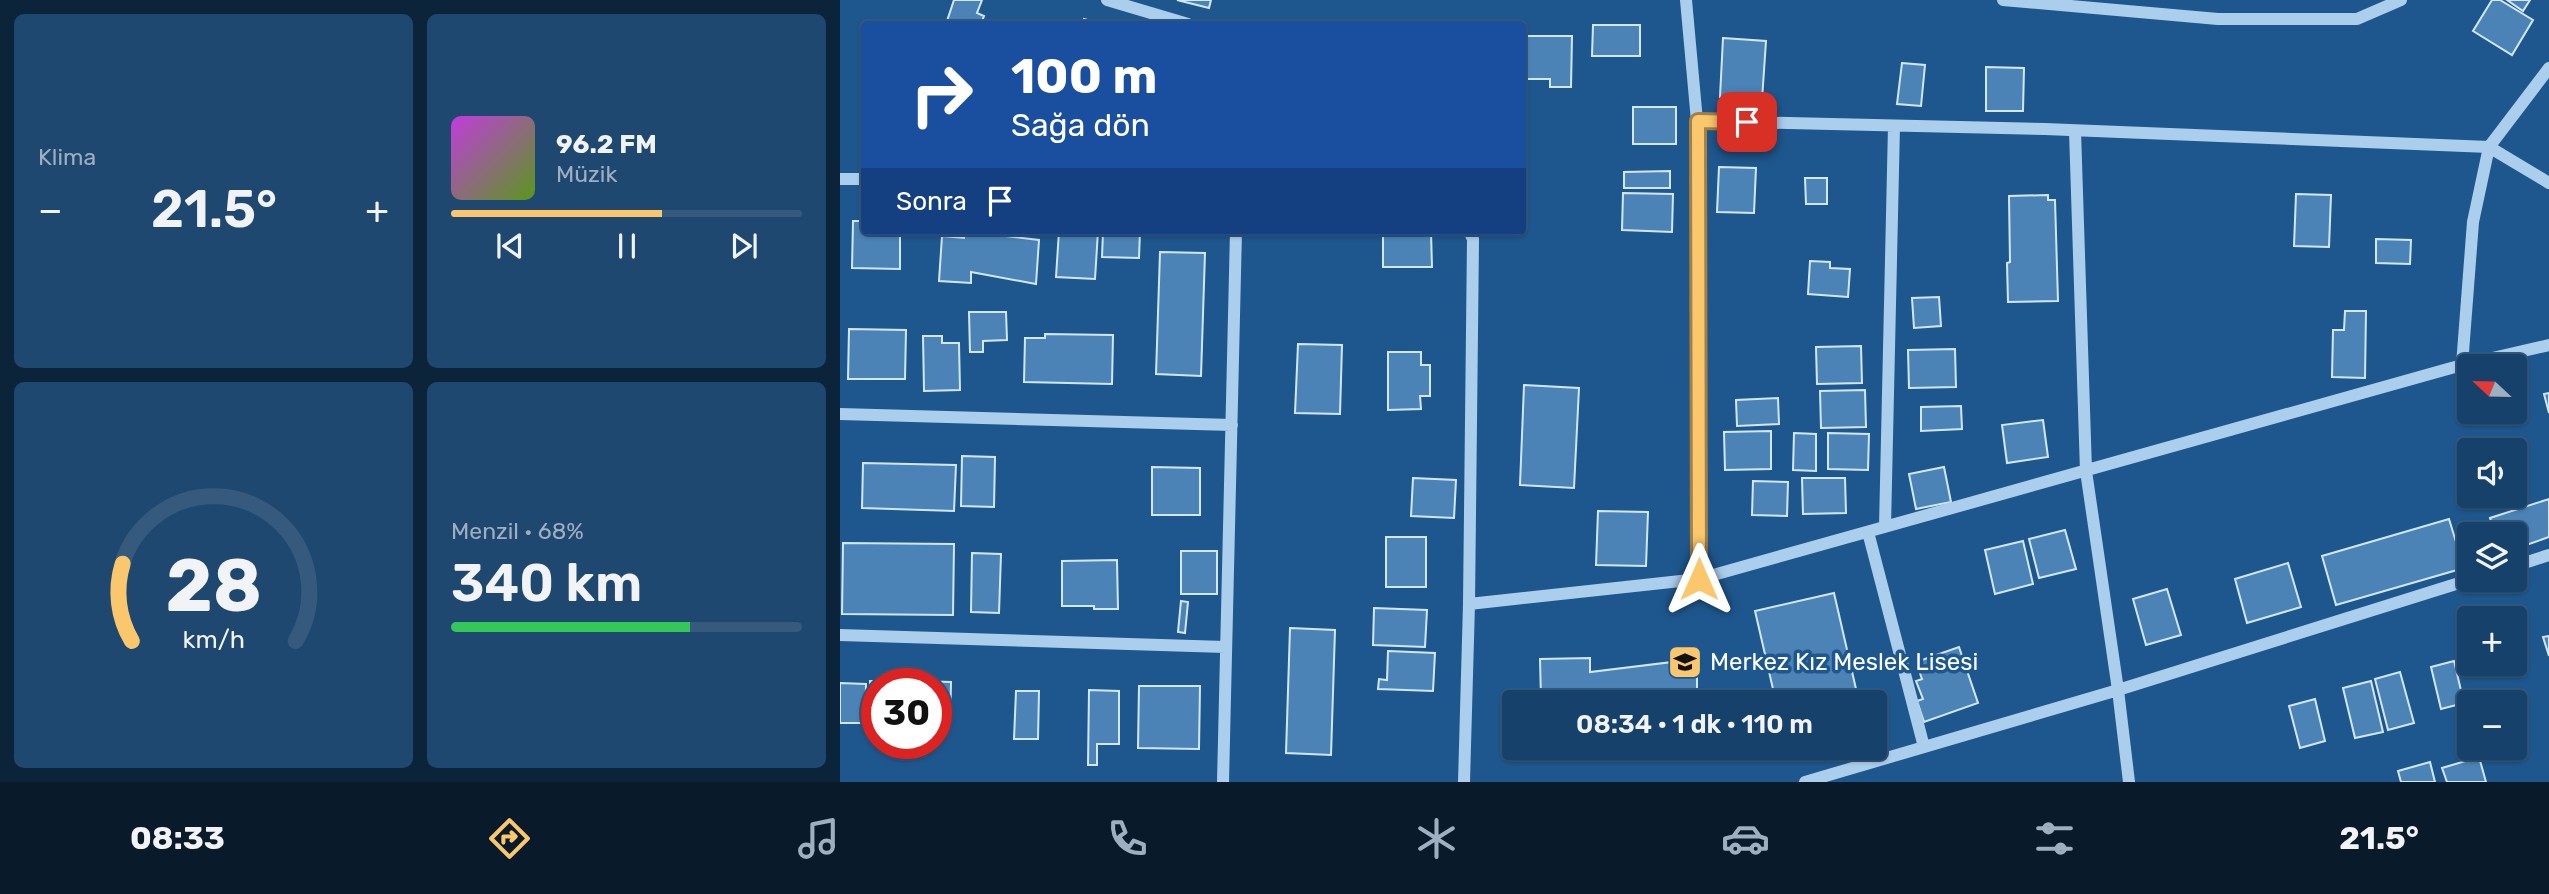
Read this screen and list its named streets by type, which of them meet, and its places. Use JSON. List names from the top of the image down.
{
  "places": {
    "school or university": ["Merkez Kız Meslek Lisesi"]
  },
  "north": "left",
  "page": {
    "tile": [
      "Klima",
      ["Menzil · 68%", "340 km"]
    ],
    "turn": ["100 m", "Sağa dön"],
    "song": ["96.2 FM", "Müzik"],
    "then": "Sonra",
    "heat": ["−", "21.5°", "+"],
    "map_buttons": ["+", "−"],
    "limit": "30",
    "trip": "08:34 · 1 dk · 110 m",
    "tabs": ["08:33", "21.5°"],
    "gauge": ["28", "km/h"]
  }
}
